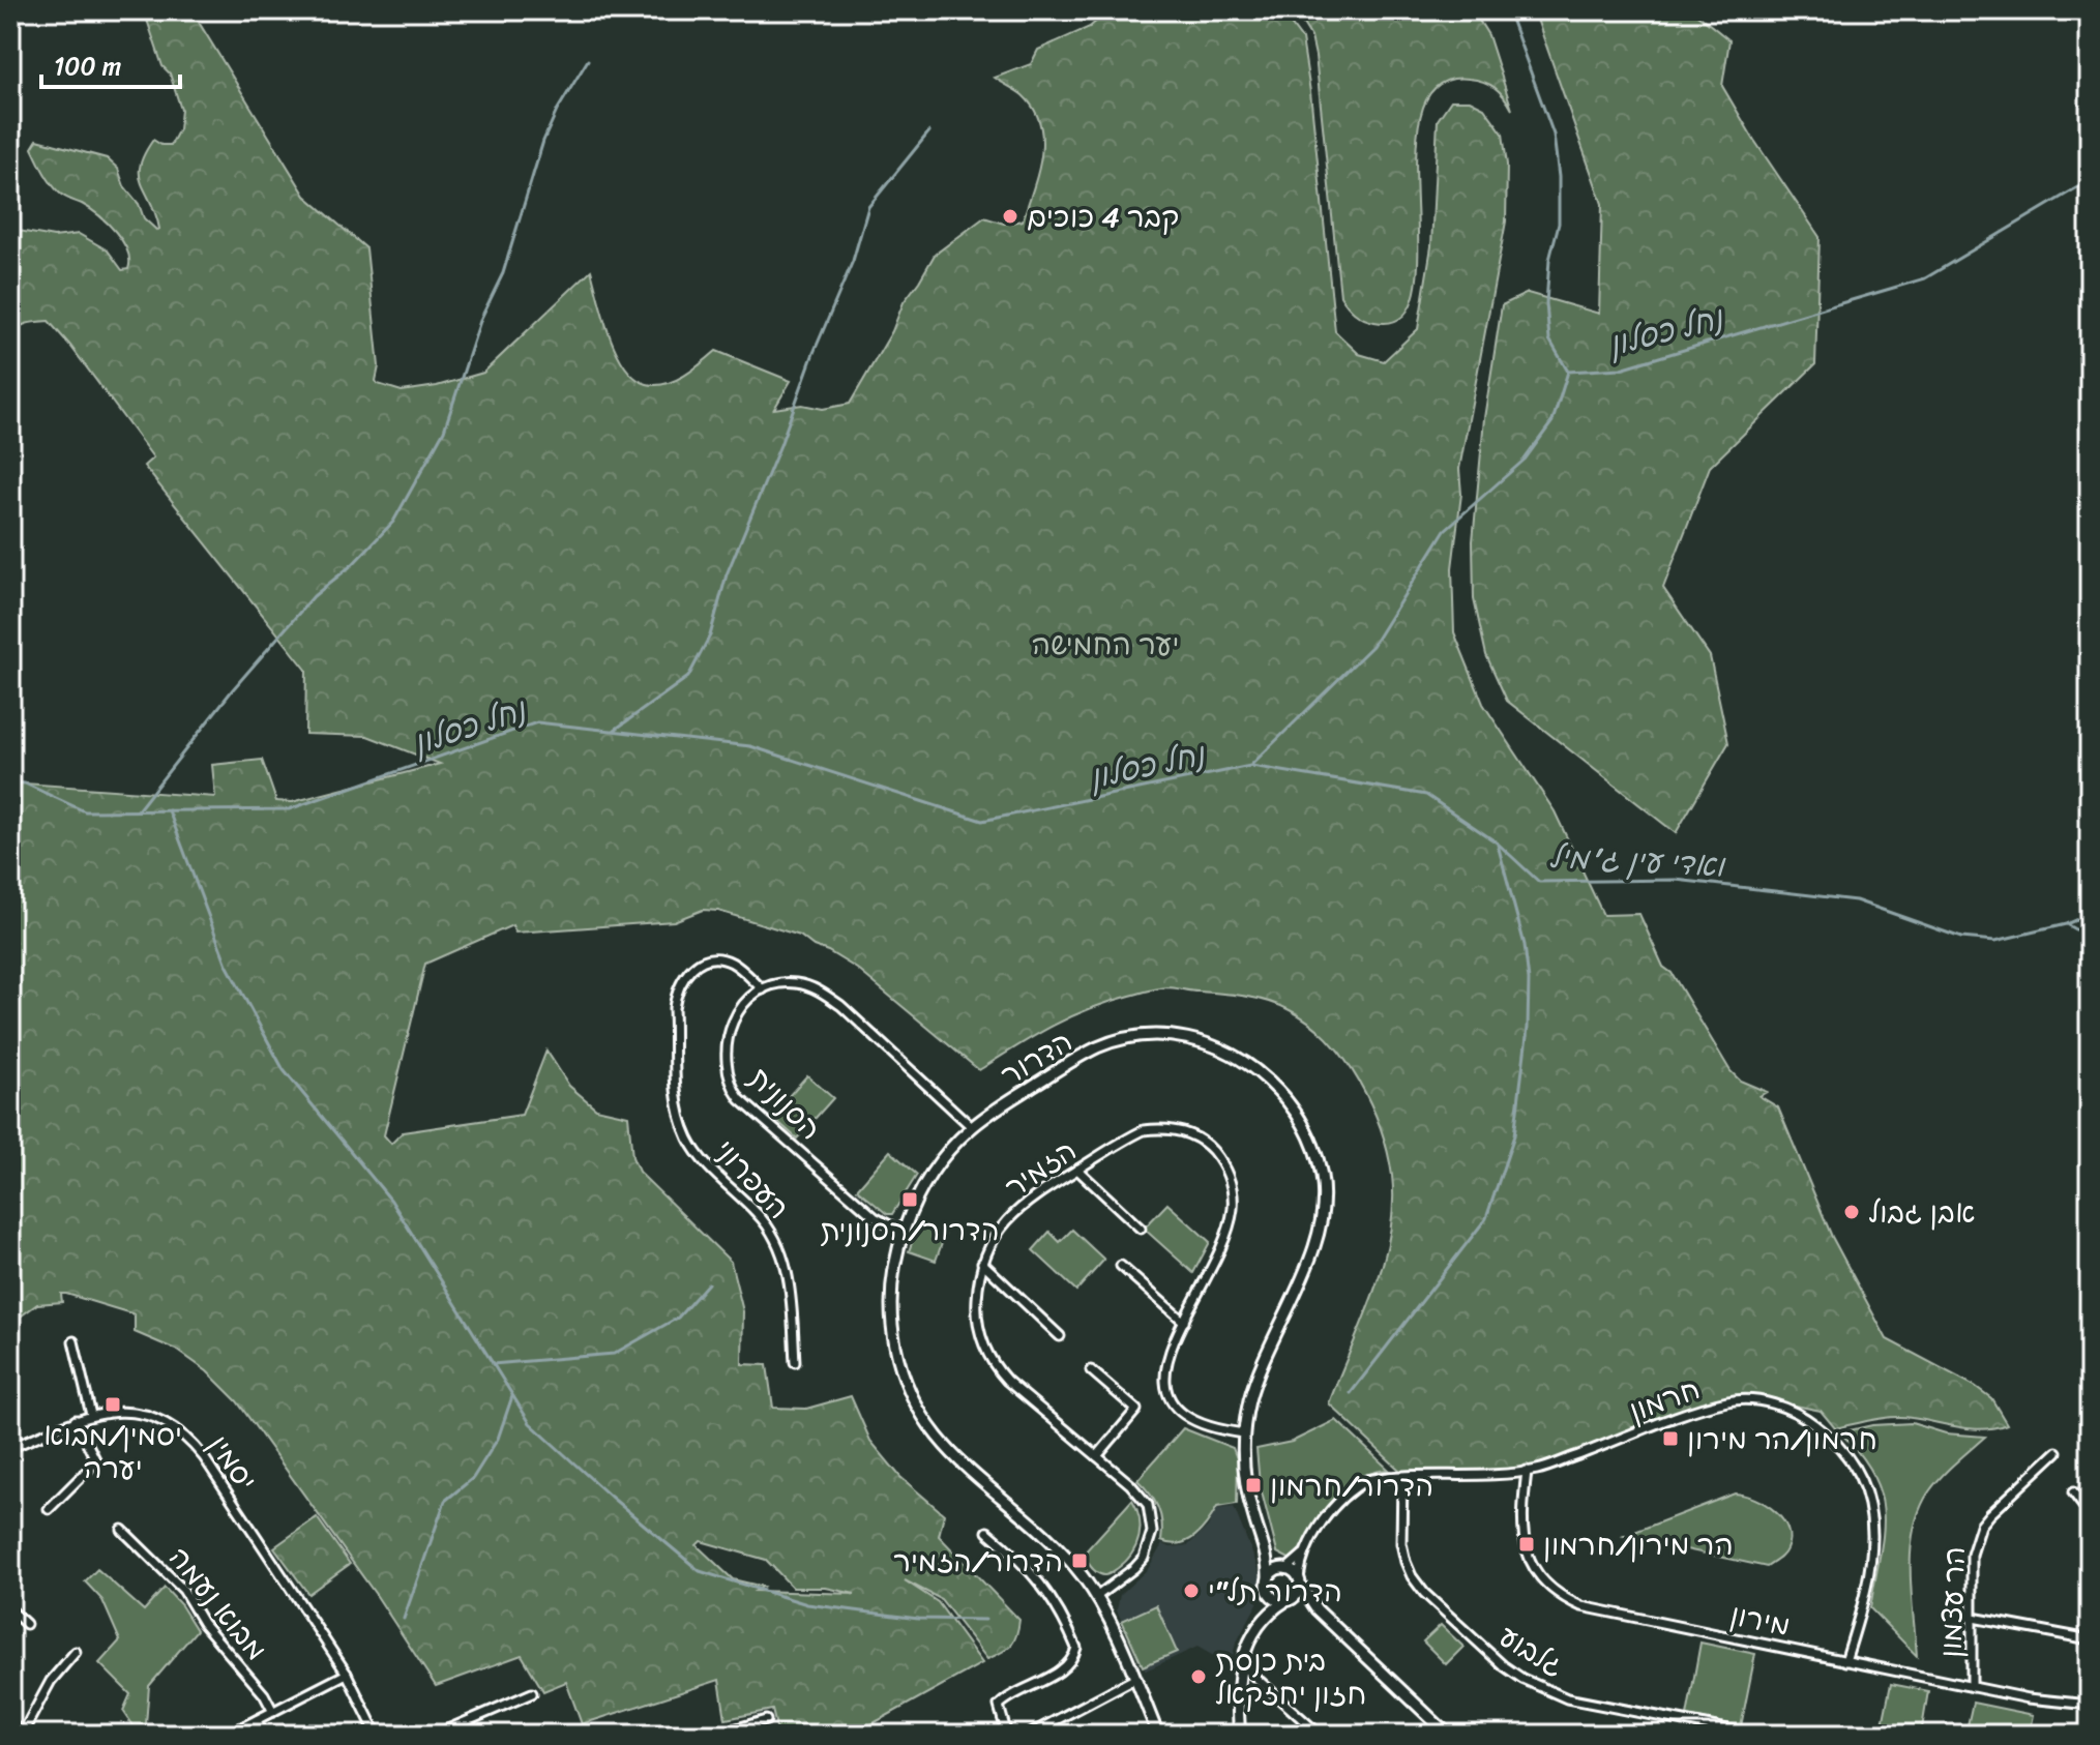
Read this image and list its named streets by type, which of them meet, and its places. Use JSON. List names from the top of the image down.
{
  "streets": {
    "street": [
      "הדרור",
      "הסנונית",
      "הזמיר",
      "העפרוני",
      "חרמון",
      "יסמין",
      "הר עצמון",
      "מבוא נעמה",
      "מירון",
      "גלבוע"
    ]
  },
  "crossings": [
    ["הדרור", "הסנונית"],
    ["הדרור", "הזמיר"],
    ["הדרור", "חרמון"],
    ["הסנונית", "העפרוני"],
    ["חרמון", "מירון"],
    ["חרמון", "גלבוע"],
    ["הר עצמון", "מירון"]
  ],
  "water": ["נחל כסלון", "ואדי עין ג'מיל"],
  "parks": ["יער החמישה"],
  "places": {
    "other": [
      "קבר 4 כוכים",
      "אבן גבול",
      "הדרור תל\"י",
      "בית כנסת חזון יחזקאל"
    ],
    "transit": [
      "הדרור/הסנונית",
      "יסמין/מבוא יערה",
      "חרמון/הר מירון",
      "הדרור/חרמון",
      "הר מירון/חרמון",
      "הדרור/הזמיר"
    ]
  },
  "scale_bar": "100 m"
}
